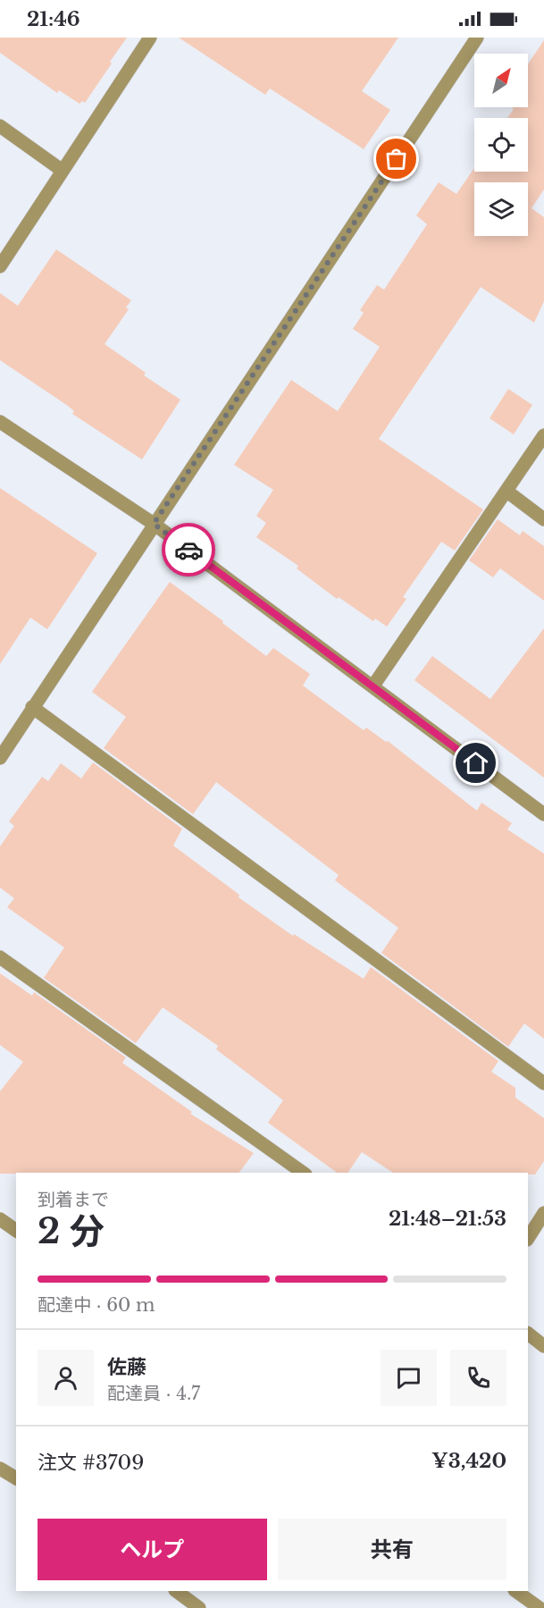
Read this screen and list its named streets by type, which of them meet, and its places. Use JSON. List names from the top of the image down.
{
  "north": "top right",
  "page": {
    "status": "21:46",
    "heading": ["2 分", "到着まで", "21:48–21:53"],
    "panel": [
      "佐藤",
      "配達員 · 4.7",
      "注文 #3709",
      "¥3,420"
    ],
    "bar": "配達中 · 60 m",
    "buttons": ["ヘルプ", "共有"]
  }
}
